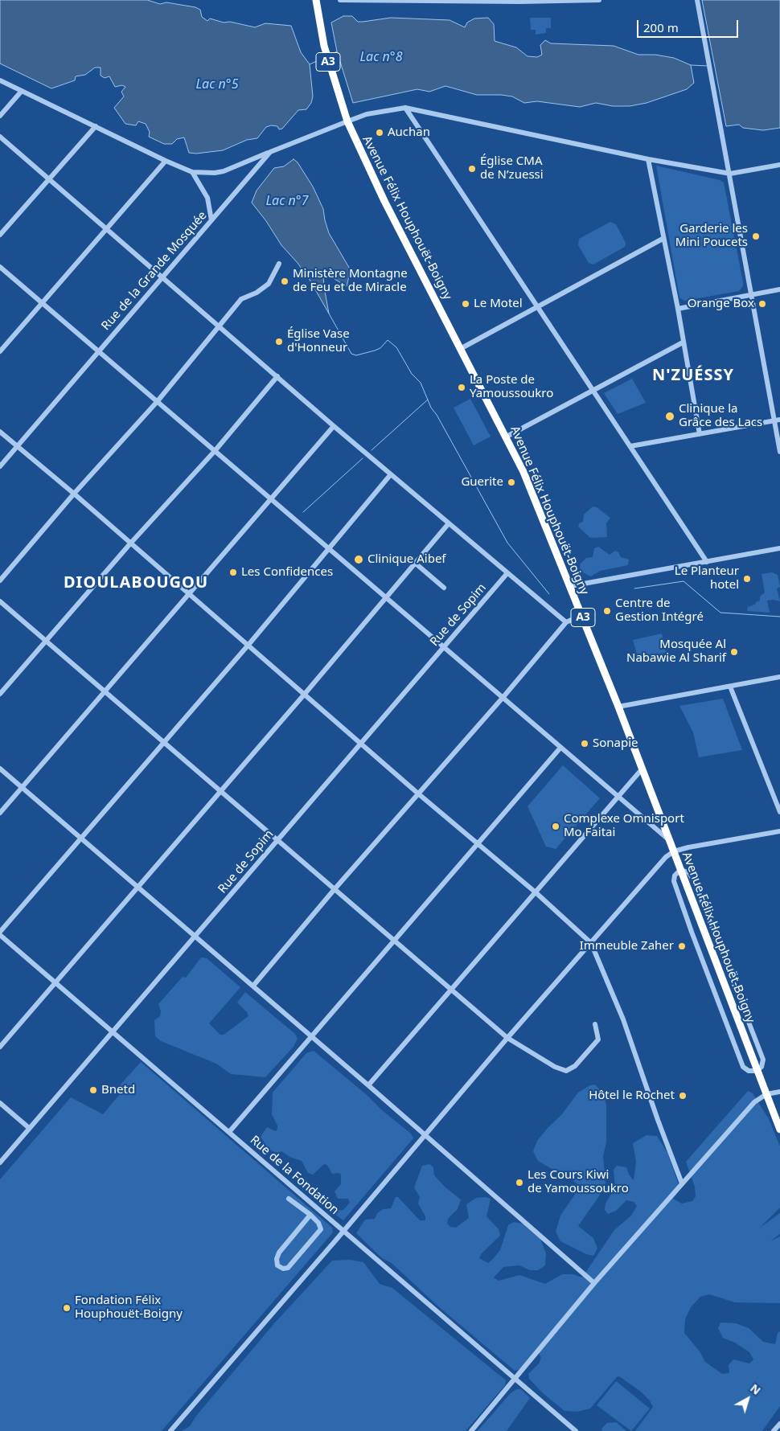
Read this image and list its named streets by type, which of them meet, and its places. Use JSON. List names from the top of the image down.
{
  "streets": {
    "highway": ["A3", "Avenue Félix Houphouët-Boigny"],
    "street": ["Rue de la Grande Mosquée", "Rue de Sopim", "Rue de la Fondation"]
  },
  "crossings": [
    ["Avenue Félix Houphouët-Boigny", "Rue de la Grande Mosquée"],
    ["Rue de Sopim", "Rue de la Fondation"]
  ],
  "districts": ["N'ZUÉSSY", "DIOULABOUGOU"],
  "water": ["Lac n°8", "Lac n°5", "Lac n°7"],
  "places": [
    "Auchan",
    "Église CMA de N’zuessi",
    "Garderie les Mini Poucets",
    "Ministère Montagne de Feu et de Miracle",
    "Le Motel",
    "Orange Box",
    "Église Vase d'Honneur",
    "La Poste de Yamoussoukro",
    "Clinique la Grâce des Lacs",
    "Guerite",
    "Clinique Aibef",
    "Les Confidences",
    "Le Planteur hotel",
    "Centre de Gestion Intégré",
    "Mosquée Al Nabawie Al Sharif",
    "Sonapie",
    "Complexe Omnisport Mo Faitai",
    "Immeuble Zaher",
    "Bnetd",
    "Hôtel le Rochet",
    "Les Cours Kiwi de Yamoussoukro",
    "Fondation Félix Houphouët-Boigny"
  ],
  "scale_bar": "200 m",
  "north": "top right"
}
